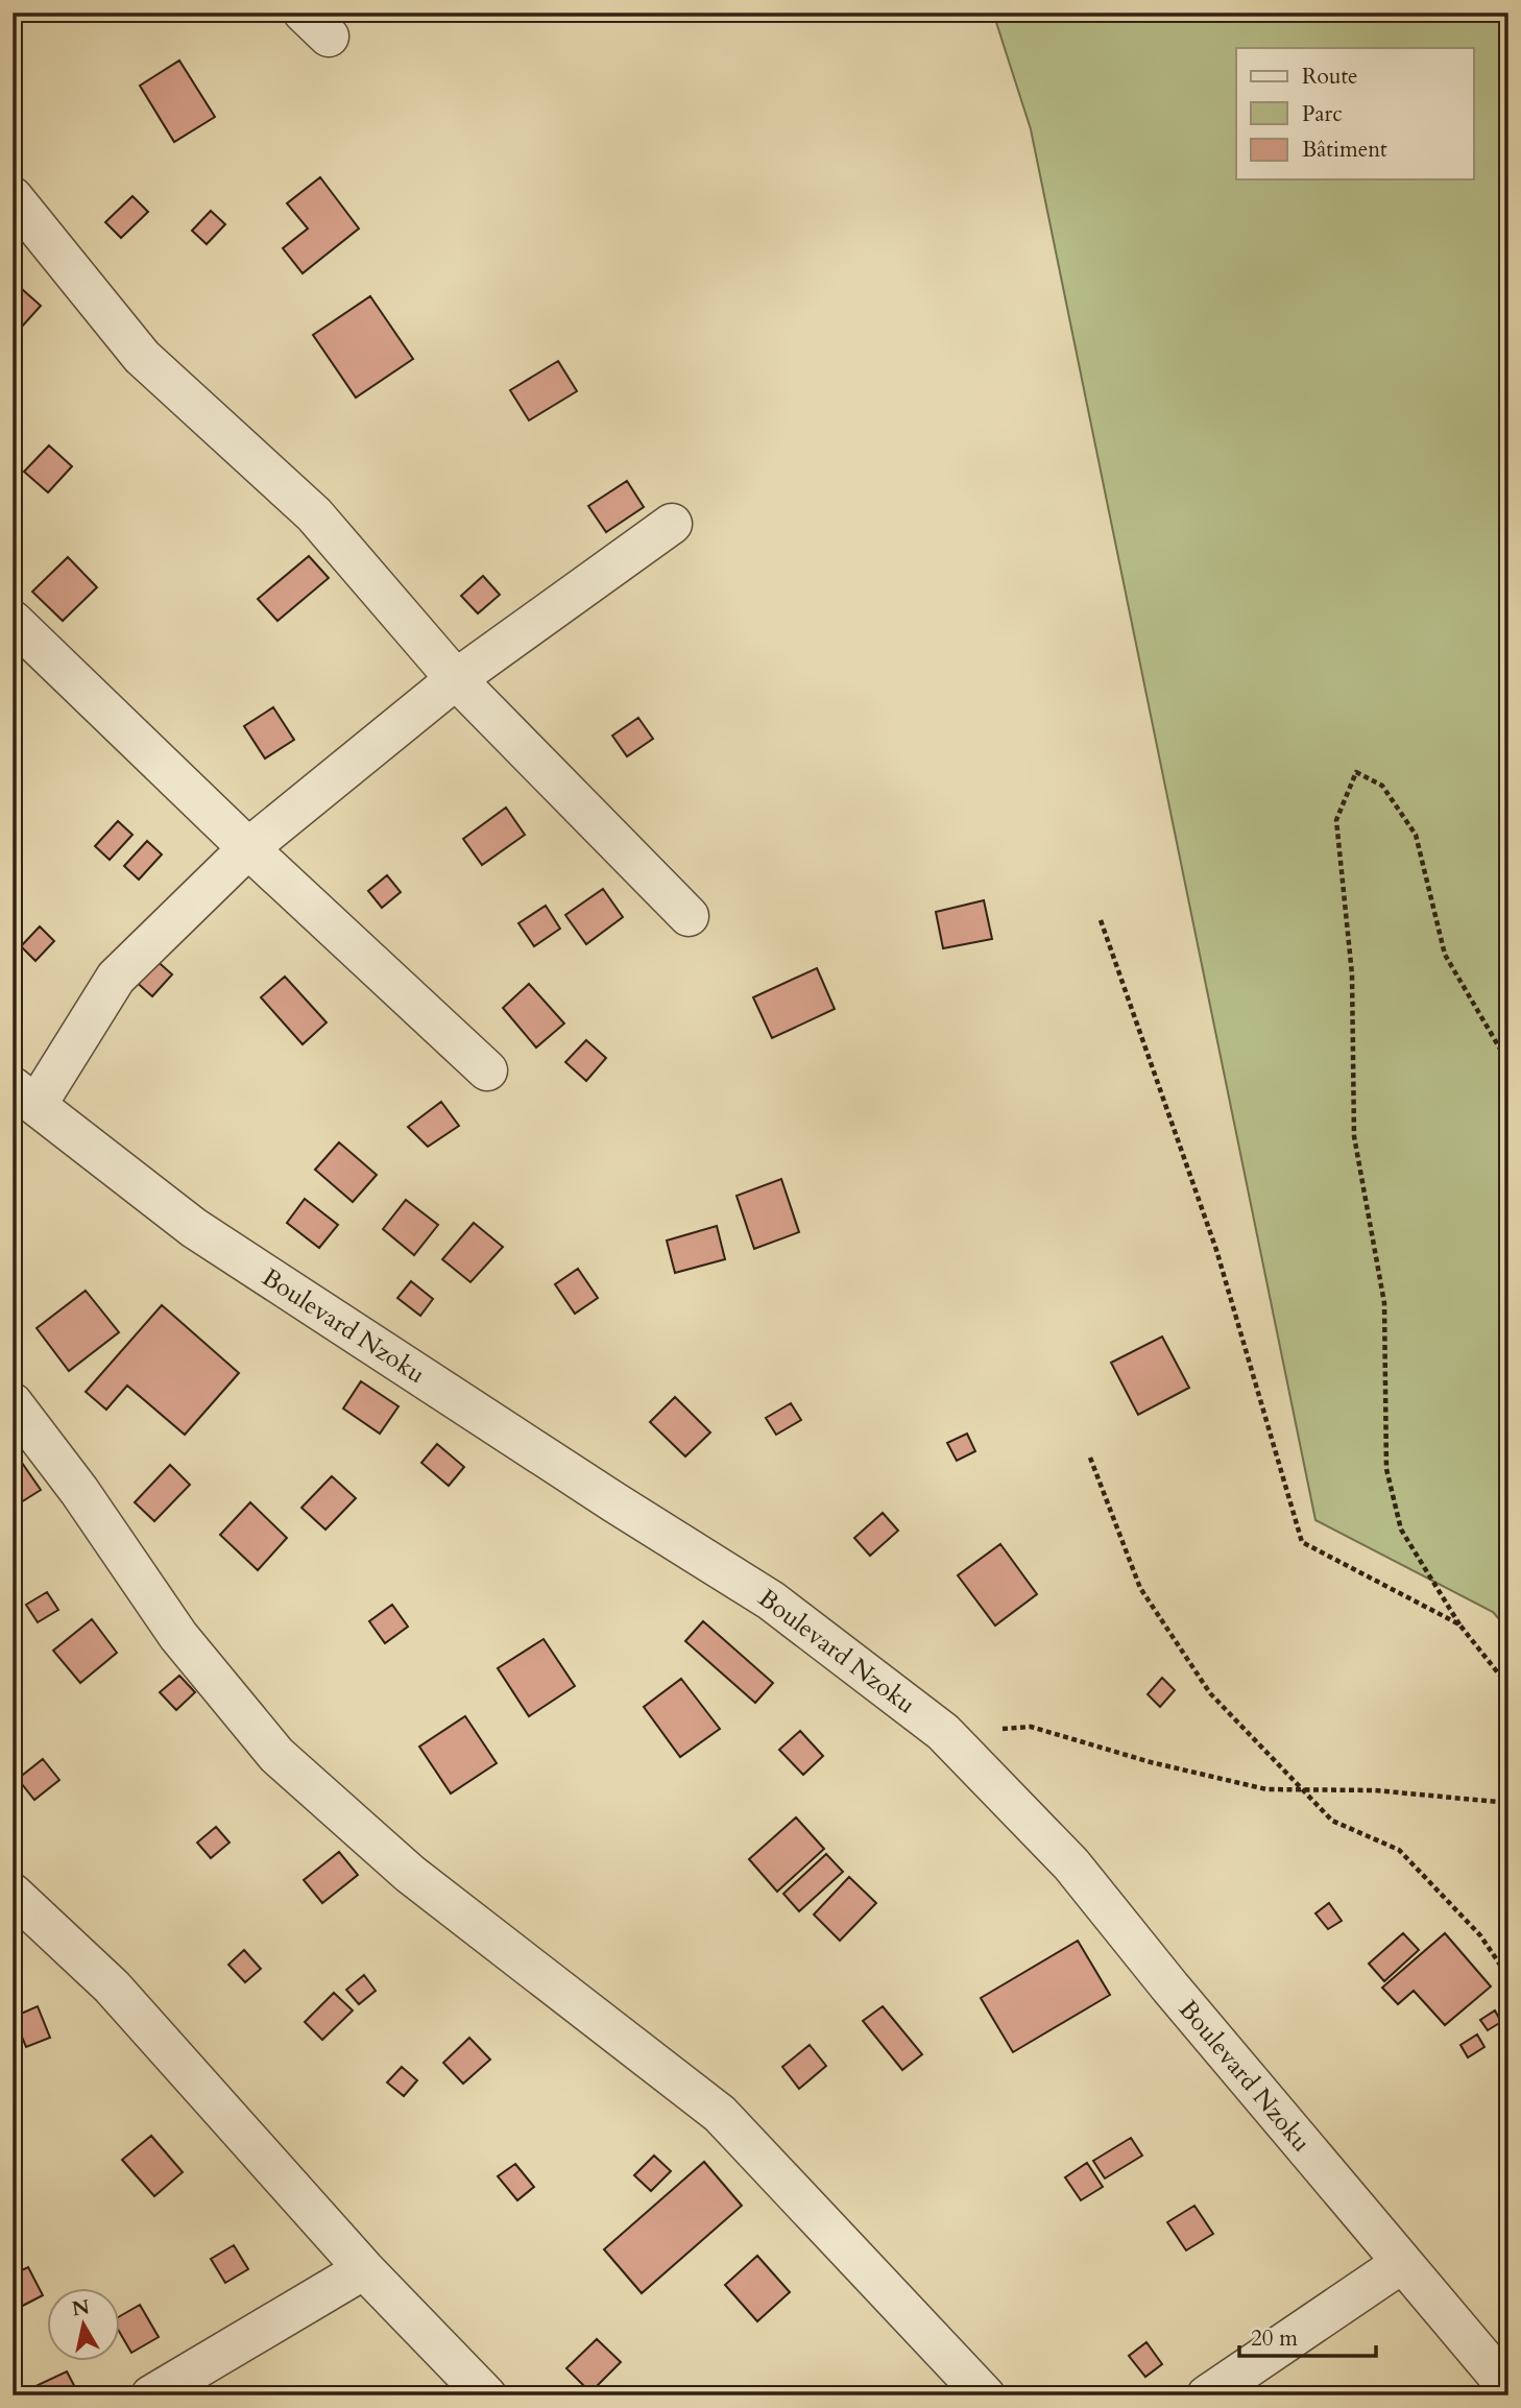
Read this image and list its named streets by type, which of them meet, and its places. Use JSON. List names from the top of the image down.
{
  "streets": {
    "street": ["Boulevard Nzoku"]
  },
  "legend": ["Route", "Parc", "Bâtiment"],
  "scale_bar": "20 m",
  "north": "top"
}
